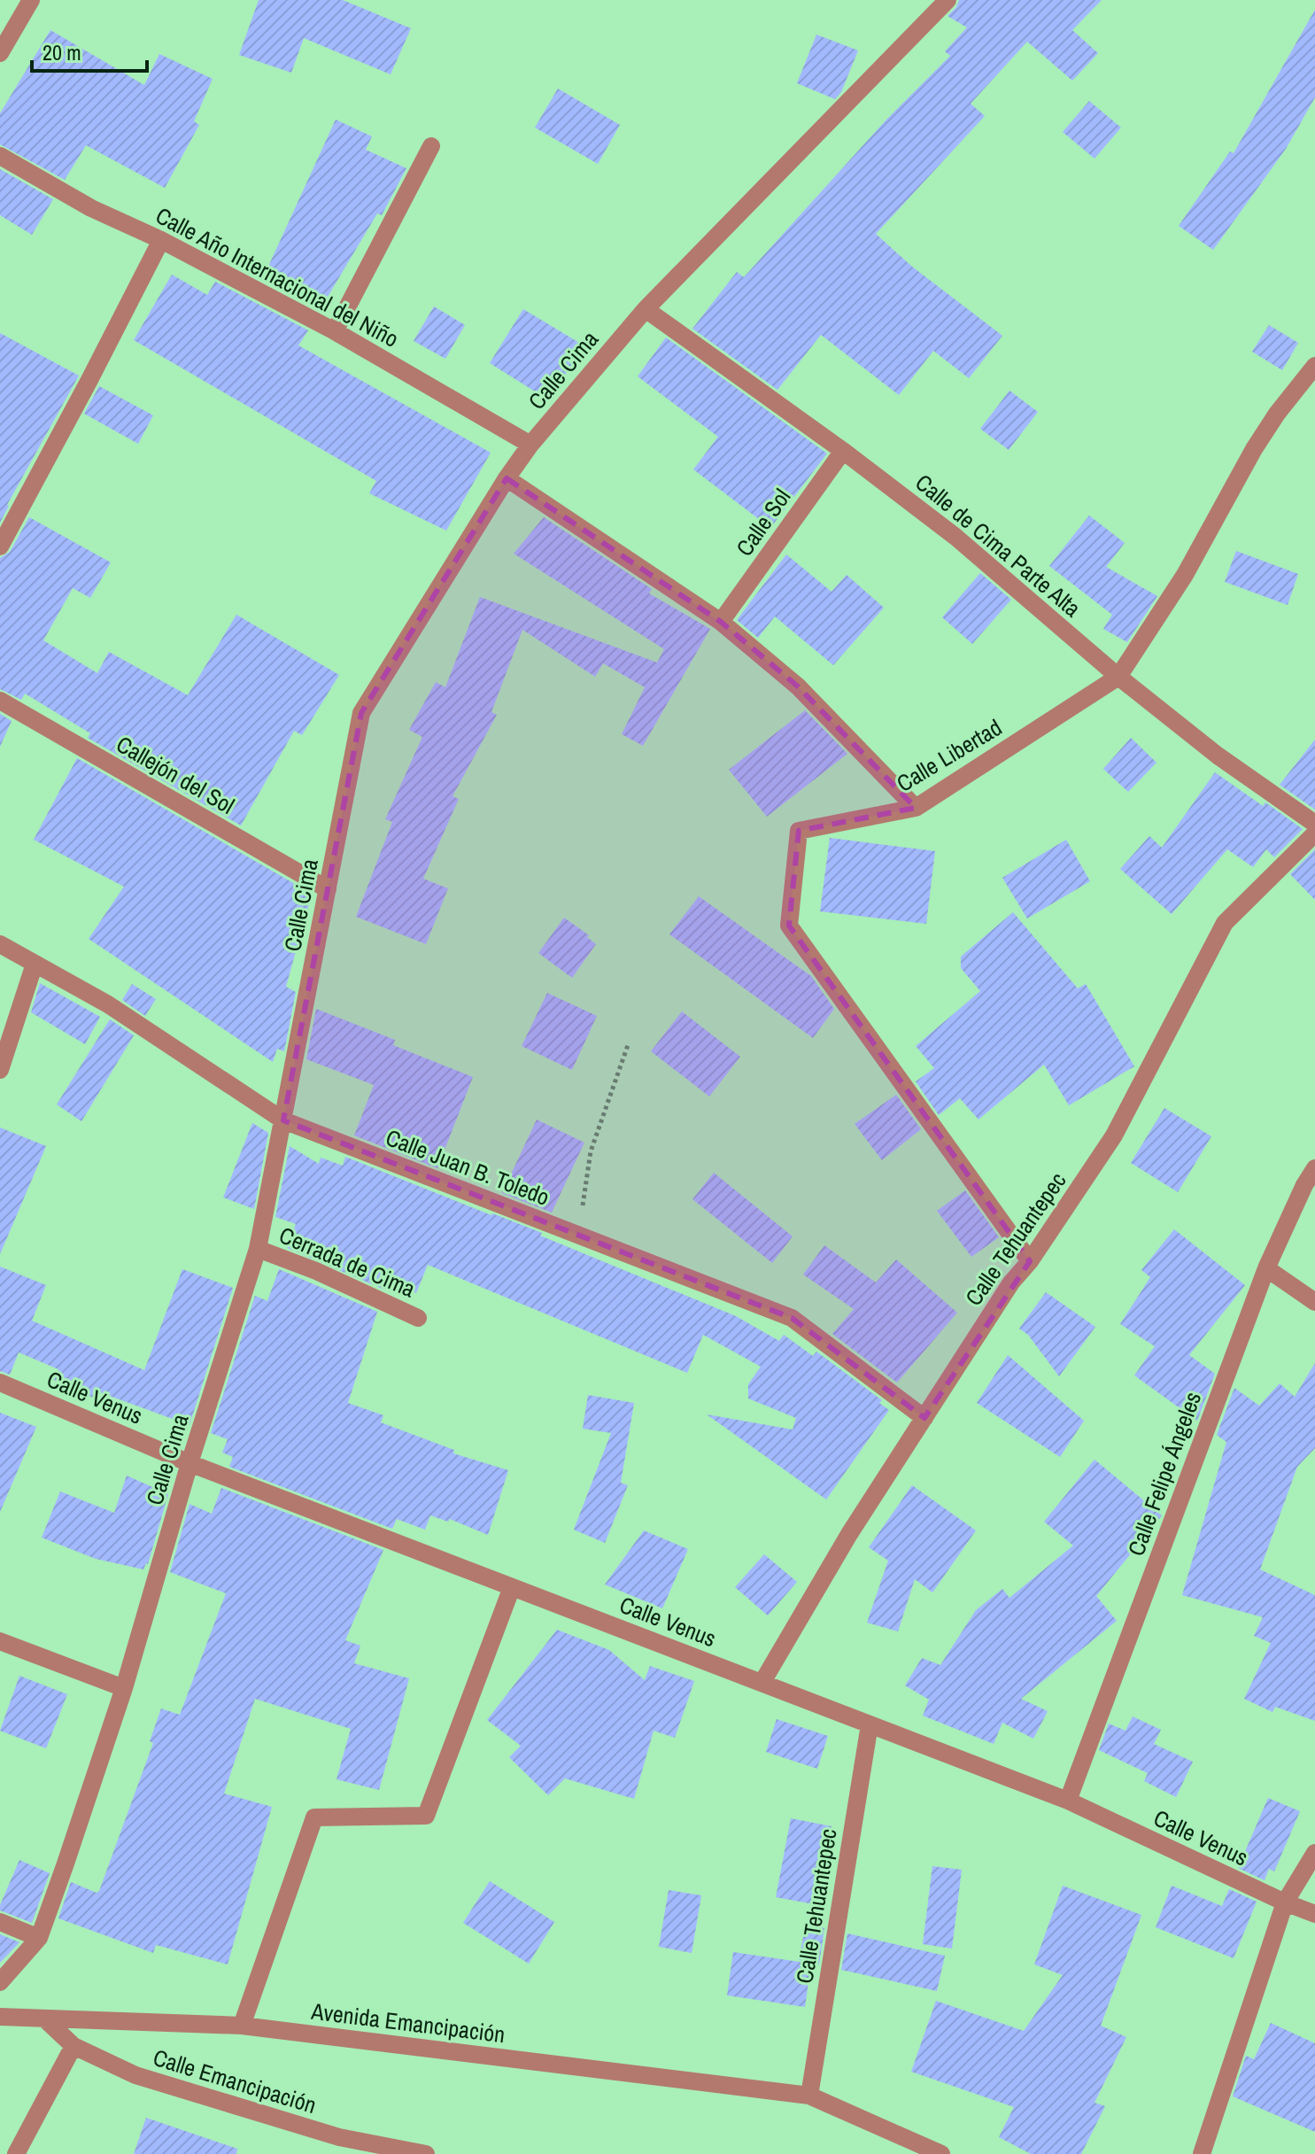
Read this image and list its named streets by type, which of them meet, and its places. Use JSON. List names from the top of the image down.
{
  "streets": {
    "street": [
      "Calle Año Internacional del Niño",
      "Calle Cima",
      "Calle Sol",
      "Calle de Cima Parte Alta",
      "Calle Libertad",
      "Callejón del Sol",
      "Calle Juan B. Toledo",
      "Calle Tehuantepec",
      "Cerrada de Cima",
      "Calle Venus",
      "Calle Felipe Ángeles",
      "Avenida Emancipación",
      "Calle Emancipación"
    ]
  },
  "crossings": [
    ["Calle Año Internacional del Niño", "Calle Cima"],
    ["Calle Cima", "Calle de Cima Parte Alta"],
    ["Calle Cima", "Callejón del Sol"],
    ["Calle Cima", "Calle Juan B. Toledo"],
    ["Calle Cima", "Cerrada de Cima"],
    ["Calle Cima", "Calle Venus"],
    ["Calle Sol", "Calle de Cima Parte Alta"],
    ["Calle de Cima Parte Alta", "Calle Libertad"],
    ["Calle Libertad", "Calle Tehuantepec"],
    ["Calle Juan B. Toledo", "Calle Tehuantepec"],
    ["Calle Tehuantepec", "Calle Venus"],
    ["Calle Tehuantepec", "Avenida Emancipación"],
    ["Calle Venus", "Calle Felipe Ángeles"],
    ["Avenida Emancipación", "Calle Emancipación"]
  ],
  "scale_bar": "20 m"
}
